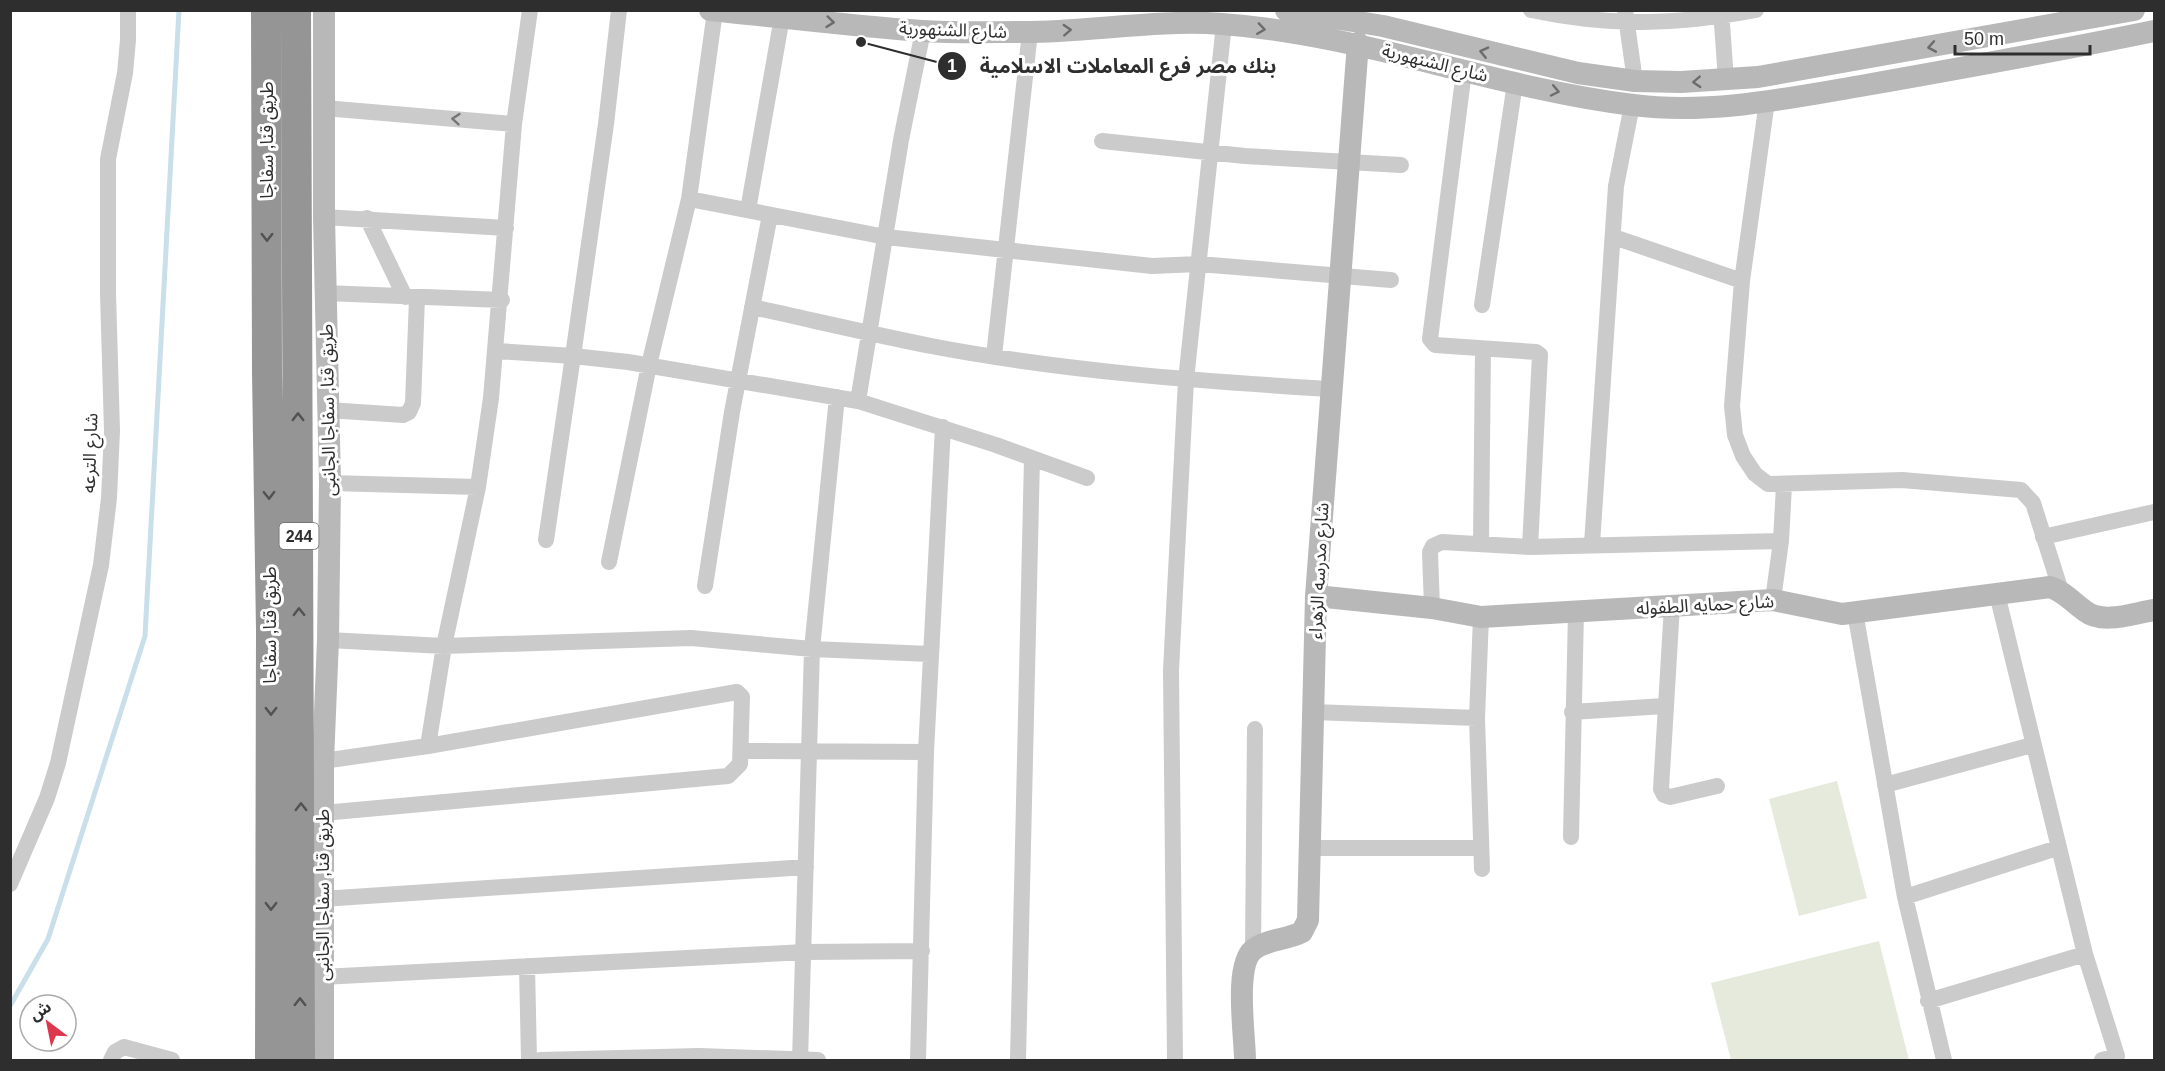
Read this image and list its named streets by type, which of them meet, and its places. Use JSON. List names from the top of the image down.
{
  "streets": {
    "highway": ["طريق قنا, سفاجا", "244"],
    "street": [
      "شارع الشنهورية",
      "طريق قنا, سفاجا الجانبى",
      "شارع الترعه",
      "شارع مدرسه الزهراء",
      "شارع حمايه الطفوله"
    ]
  },
  "crossings": [
    ["شارع الشنهورية", "شارع مدرسه الزهراء"],
    ["شارع مدرسه الزهراء", "شارع حمايه الطفوله"]
  ],
  "places": ["بنك مصر فرع المعاملات الاسلامية"],
  "scale_bar": "50 m",
  "north": "top left"
}
